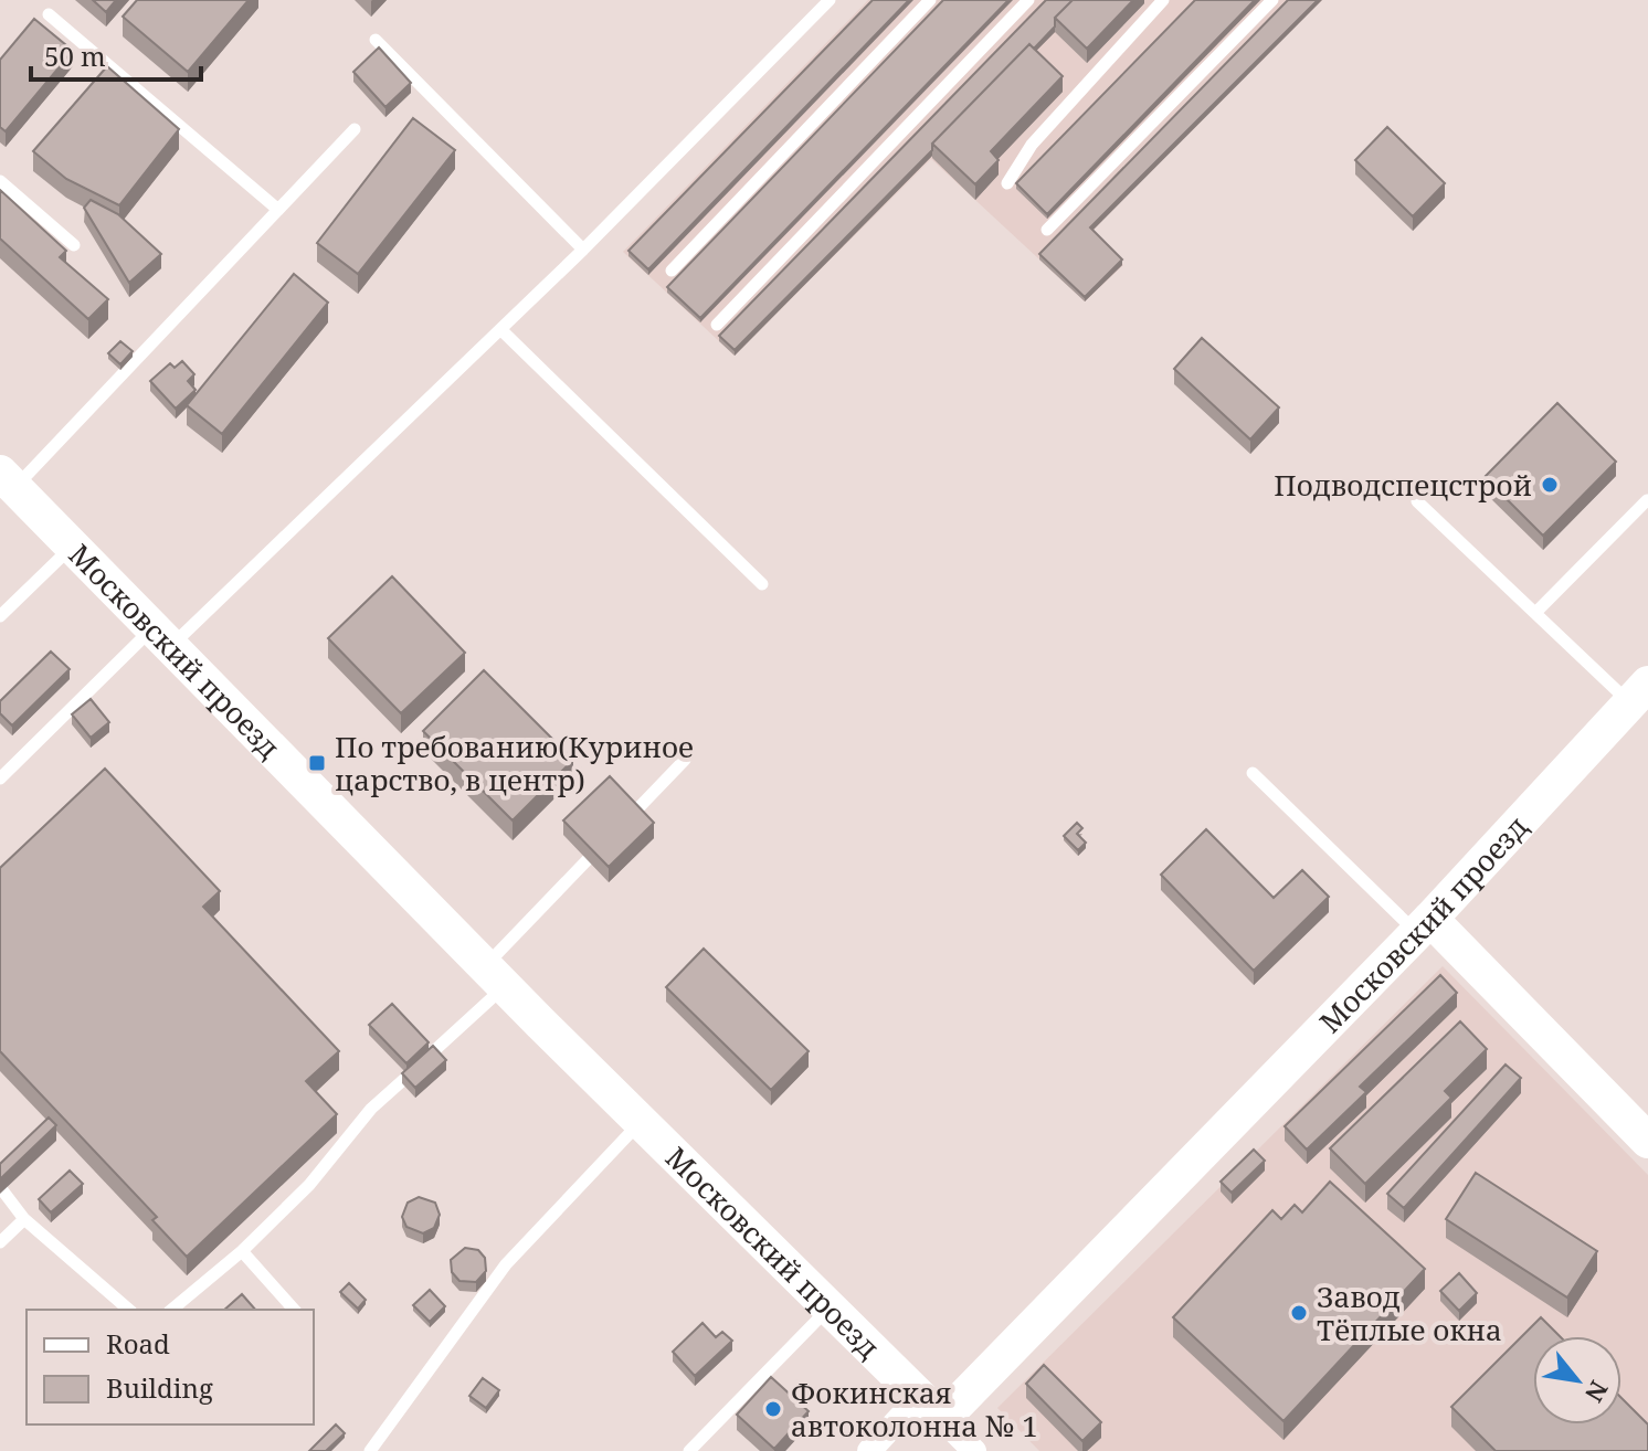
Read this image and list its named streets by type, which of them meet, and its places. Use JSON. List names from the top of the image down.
{
  "streets": {
    "street": ["Московский проезд"]
  },
  "places": {
    "other": ["Подводспецстрой", "Завод Тёплые окна", "Фокинская автоколонна № 1"],
    "transit": ["По требованию(Куриное царство, в центр)"]
  },
  "legend": ["Road", "Building"],
  "scale_bar": "50 m",
  "north": "bottom right"
}
